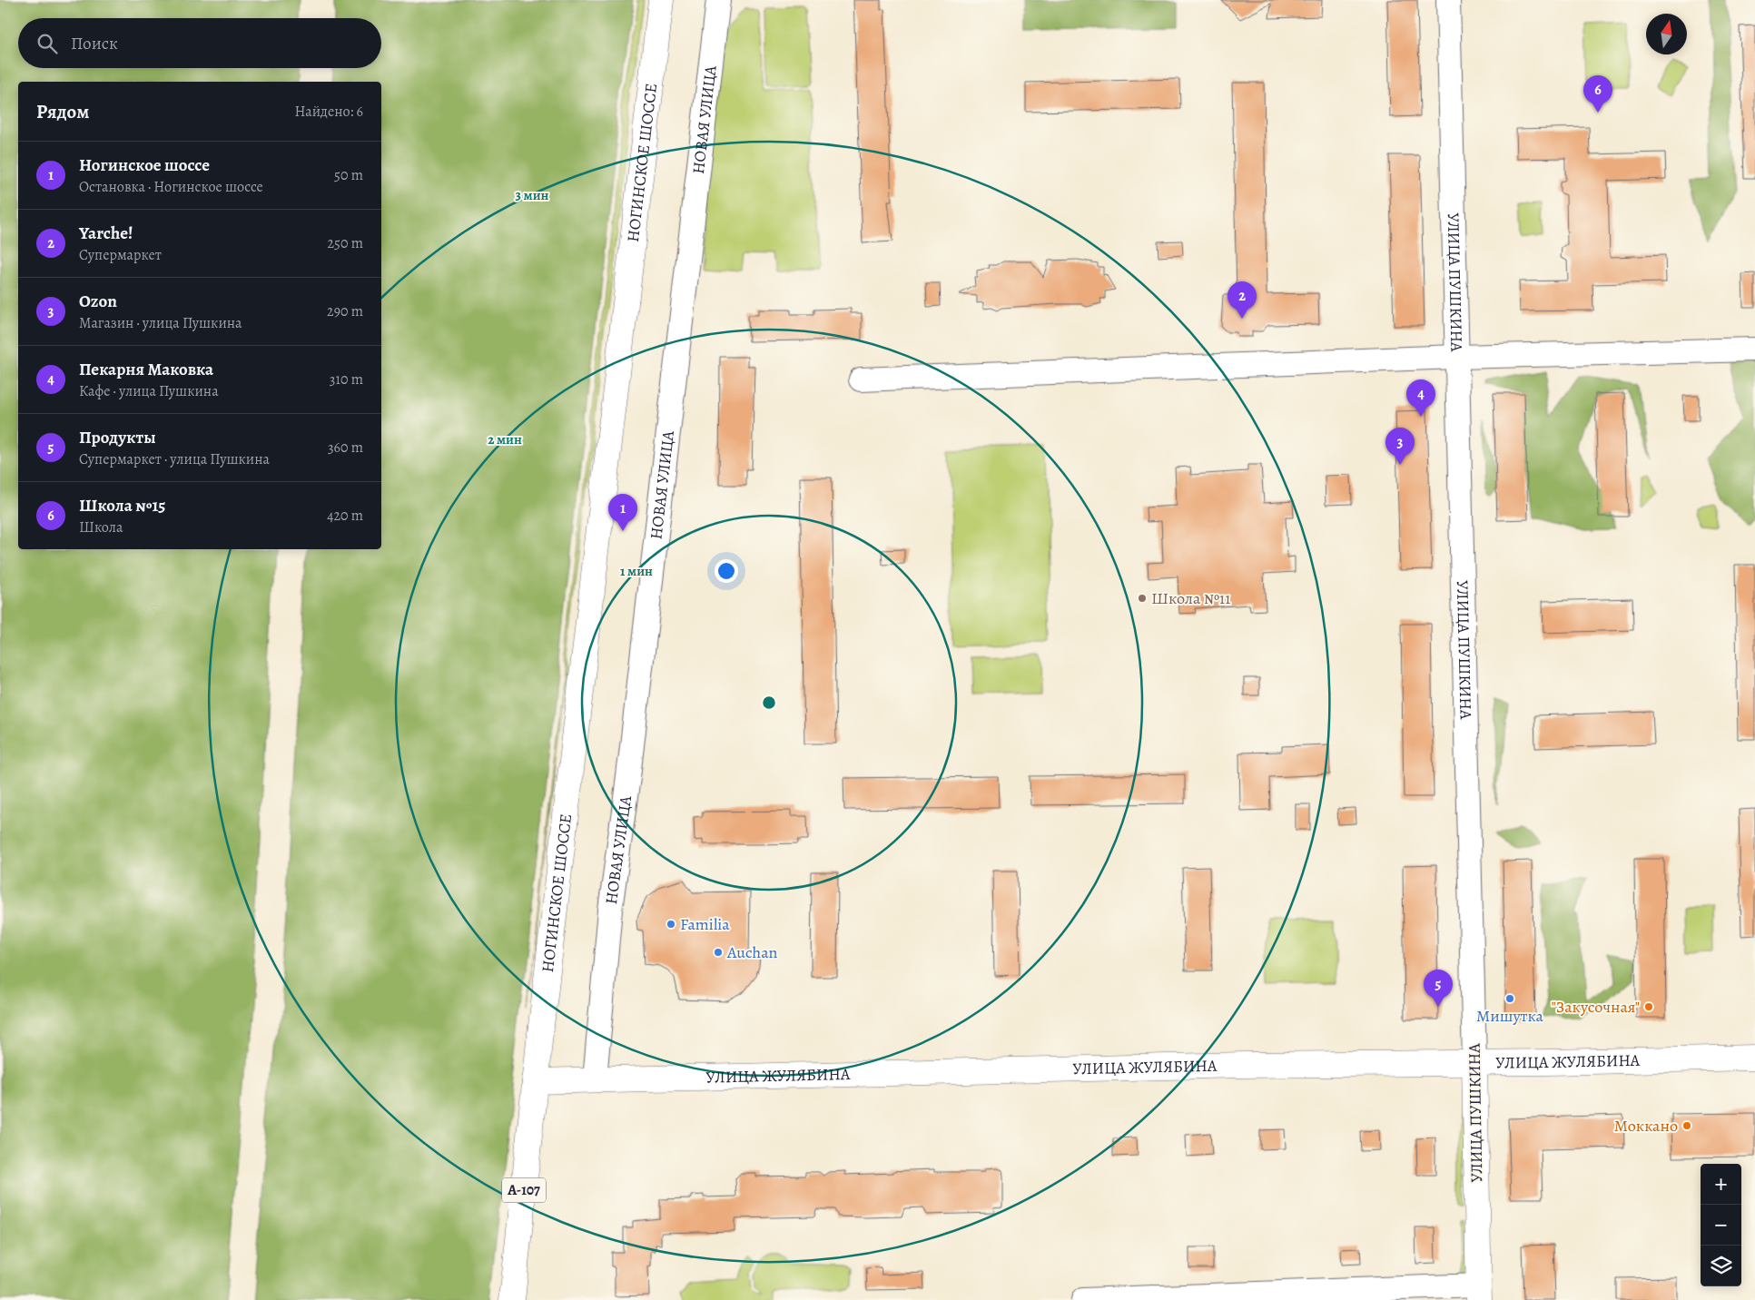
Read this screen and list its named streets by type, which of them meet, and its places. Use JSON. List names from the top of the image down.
{
  "streets": {
    "main road": [
      "НОГИНСКОЕ ШОССЕ",
      "УЛИЦА ПУШКИНА",
      "УЛИЦА ЖУЛЯБИНА",
      "А-107"
    ],
    "street": ["НОВАЯ УЛИЦА"]
  },
  "crossings": [
    ["НОВАЯ УЛИЦА", "УЛИЦА ЖУЛЯБИНА"],
    ["НОГИНСКОЕ ШОССЕ", "УЛИЦА ЖУЛЯБИНА"],
    ["УЛИЦА ПУШКИНА", "УЛИЦА ЖУЛЯБИНА"]
  ],
  "places": [
    "Школа №11",
    "Familia",
    "Auchan",
    "Мишутка",
    "\"Закусочная\"",
    "Моккано"
  ],
  "north": "top",
  "page": {
    "search": "Поиск",
    "pins": [
      "6",
      "2",
      "4",
      "3",
      "1",
      "5"
    ],
    "heading": ["Рядом", "Найдено: 6"],
    "list": [
      {
        "mark": "1",
        "name": "Ногинское шоссе",
        "note": "Остановка · Ногинское шоссе",
        "value": "50 m"
      },
      {
        "mark": "2",
        "name": "Yarche!",
        "note": "Супермаркет",
        "value": "250 m"
      },
      {
        "mark": "3",
        "name": "Ozon",
        "note": "Магазин · улица Пушкина",
        "value": "290 m"
      },
      {
        "mark": "4",
        "name": "Пекарня Маковка",
        "note": "Кафе · улица Пушкина",
        "value": "310 m"
      },
      {
        "mark": "5",
        "name": "Продукты",
        "note": "Супермаркет · улица Пушкина",
        "value": "360 m"
      },
      {
        "mark": "6",
        "name": "Школа №15",
        "note": "Школа",
        "value": "420 m"
      }
    ],
    "map_buttons": ["+", "−"]
  },
  "rings": ["3 мин", "2 мин", "1 мин"]
}
